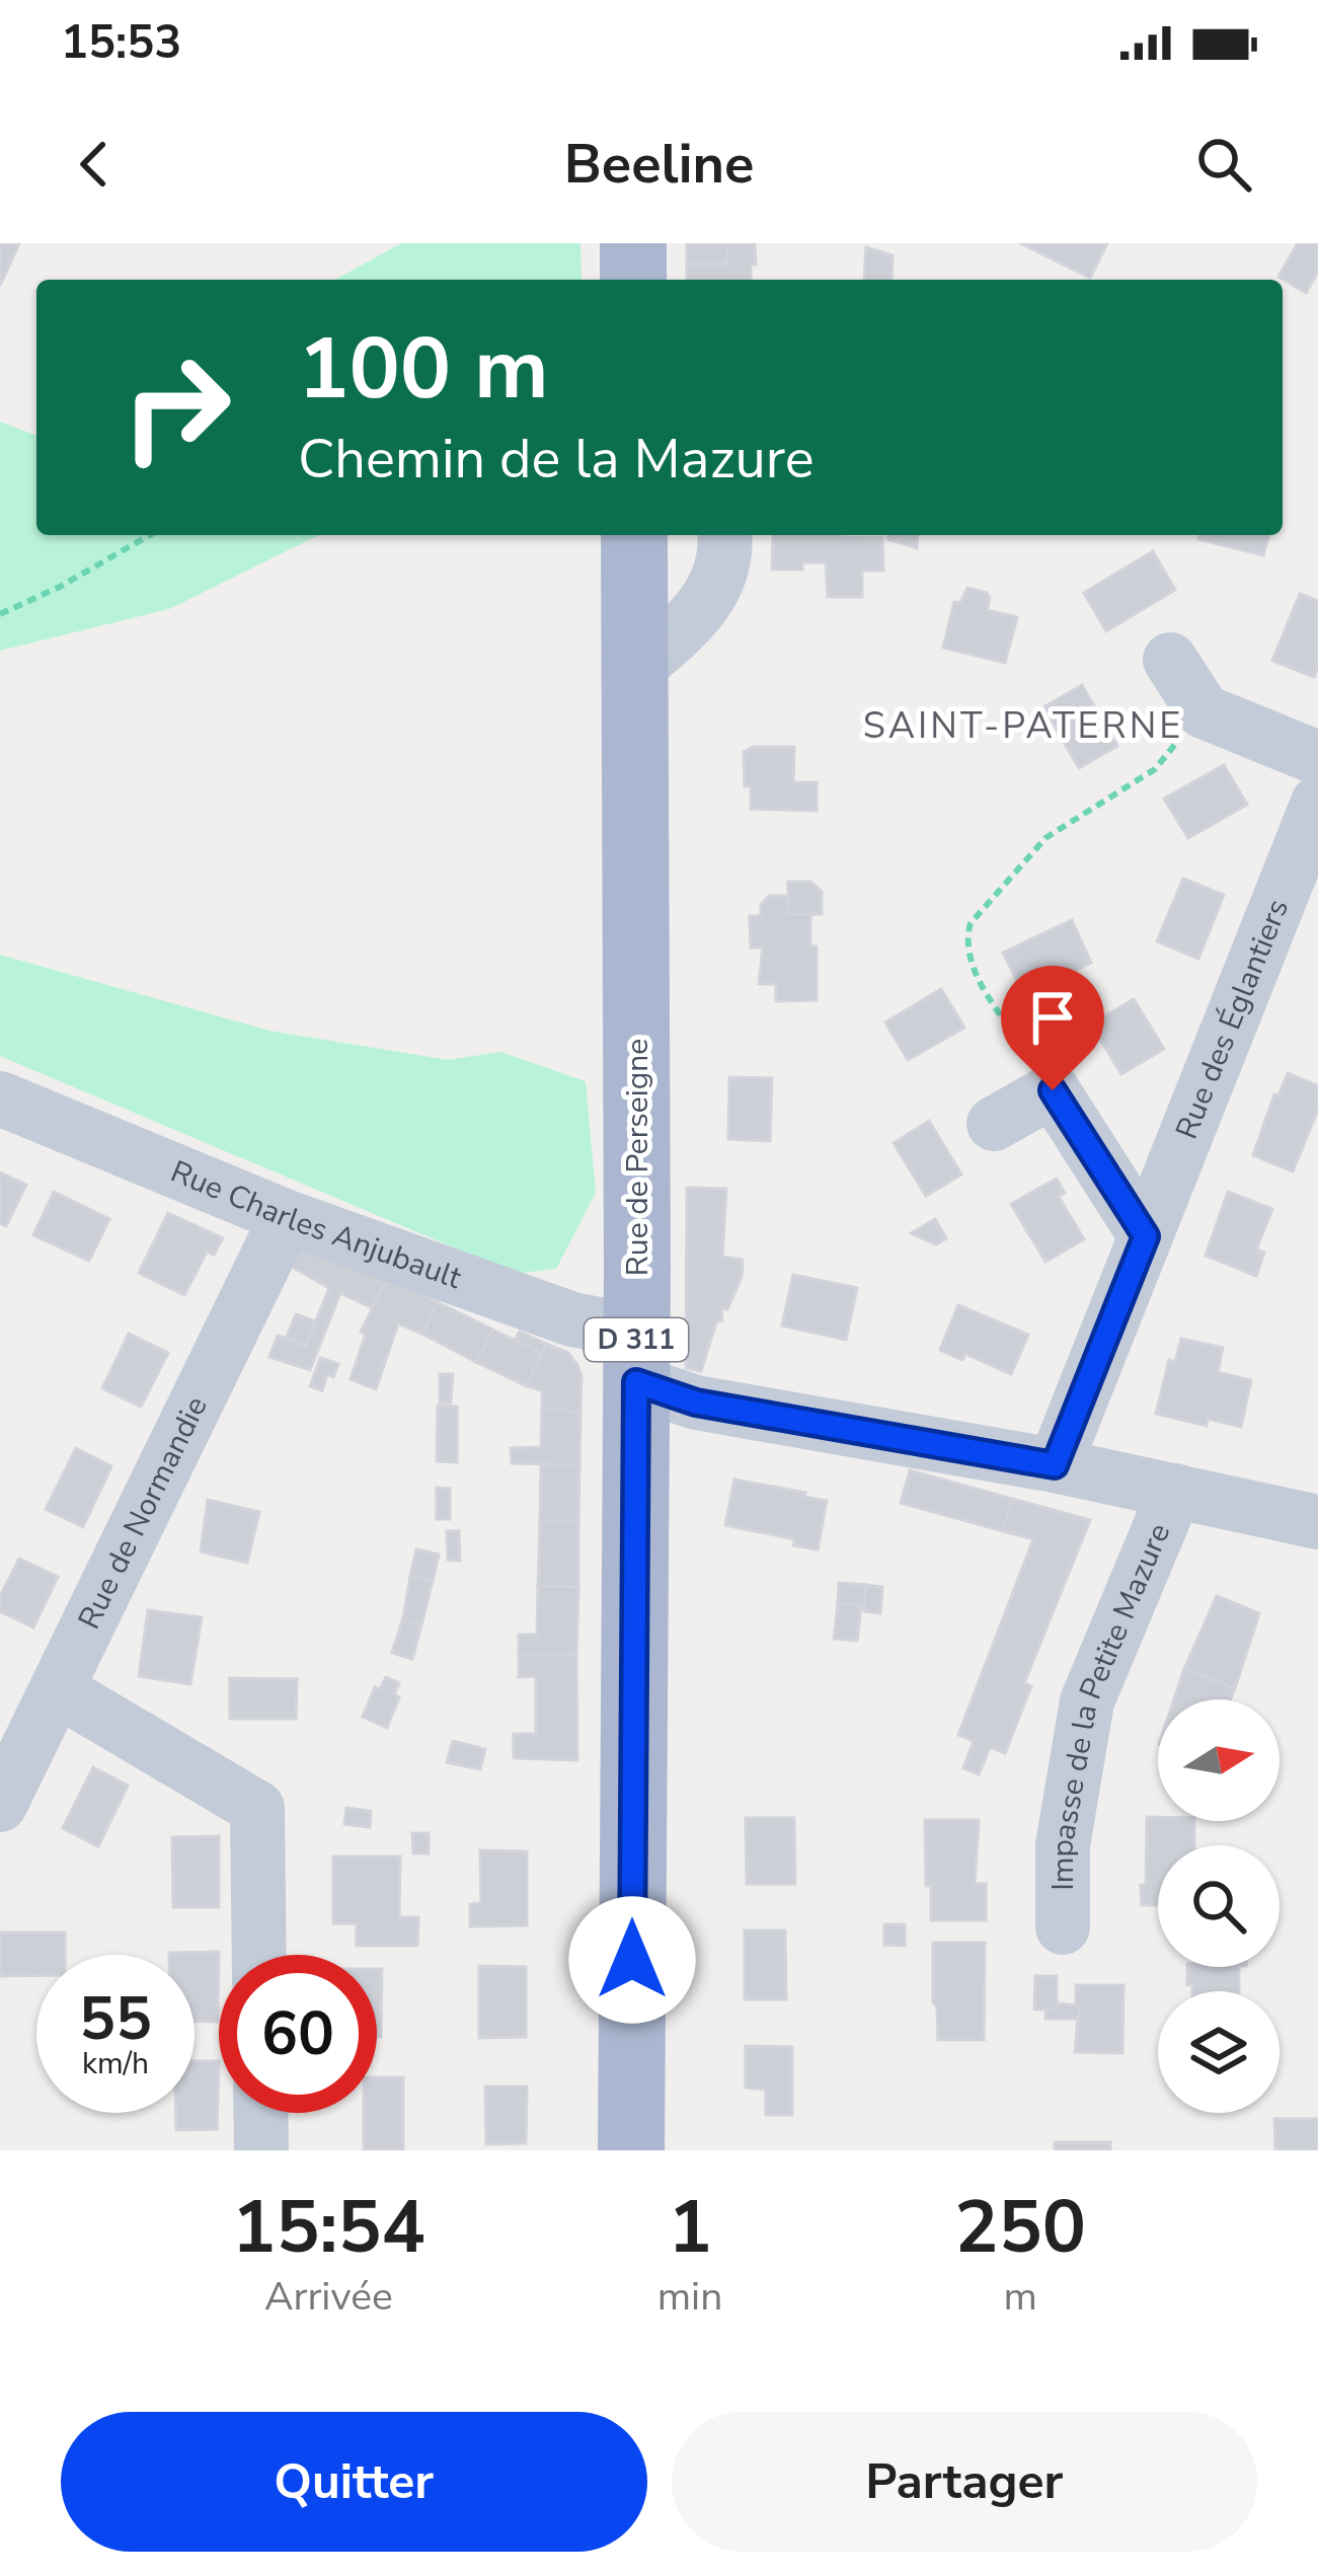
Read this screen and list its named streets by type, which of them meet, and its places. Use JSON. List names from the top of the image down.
{
  "streets": {
    "main road": ["Rue de Perseigne", "D 311"],
    "street": [
      "Rue des Églantiers",
      "Rue Charles Anjubault",
      "Rue de Normandie",
      "Impasse de la Petite Mazure"
    ]
  },
  "crossings": [
    ["Rue des Églantiers", "Rue Charles Anjubault"],
    ["Rue de Perseigne", "Rue Charles Anjubault"],
    ["Rue Charles Anjubault", "Rue de Normandie"],
    ["Rue Charles Anjubault", "Impasse de la Petite Mazure"]
  ],
  "districts": ["SAINT-PATERNE"],
  "north": "right",
  "page": {
    "status": "15:53",
    "header": "Beeline",
    "turn": ["100 m", "Chemin de la Mazure"],
    "speed": "55 km/h",
    "limit": "60",
    "eta": [
      "15:54",
      "Arrivée",
      "1",
      "min",
      "250",
      "m"
    ],
    "buttons": ["Quitter", "Partager"]
  }
}
